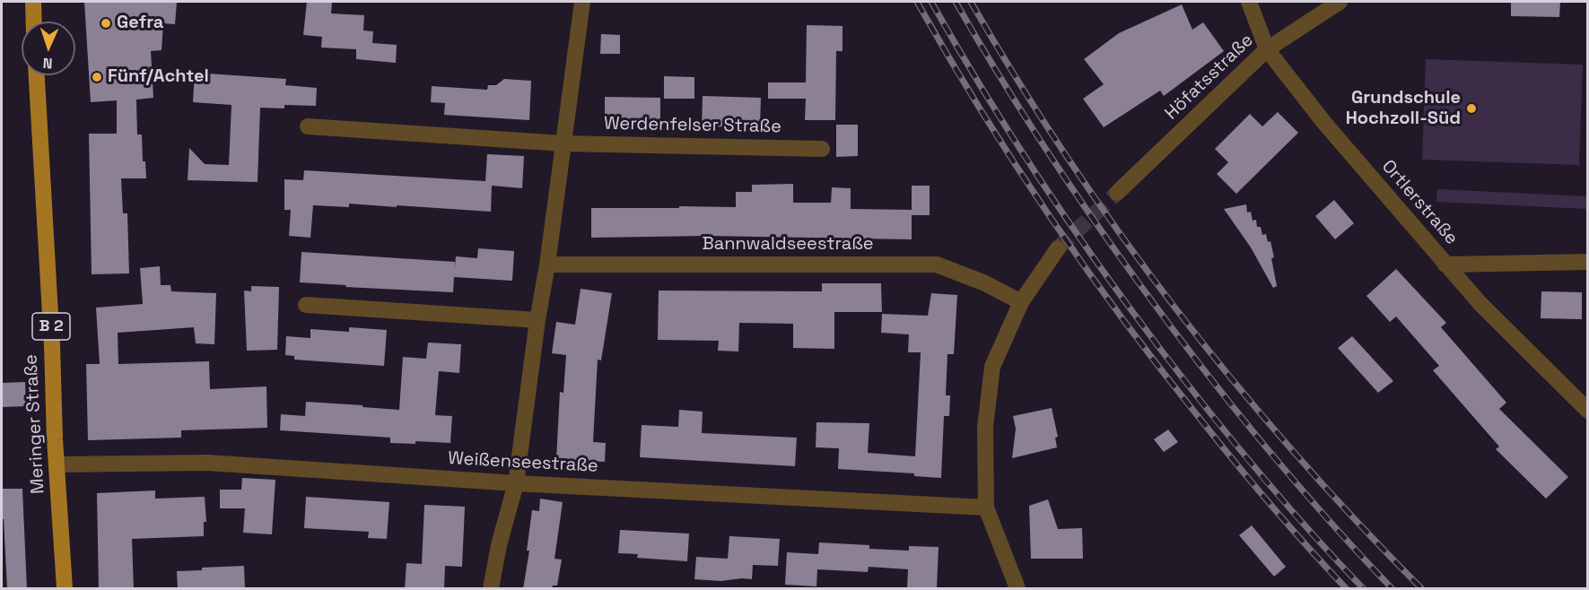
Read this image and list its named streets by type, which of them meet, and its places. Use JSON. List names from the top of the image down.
{
  "streets": {
    "main road": ["B 2", "Meringer Straße"],
    "street": [
      "Höfatsstraße",
      "Werdenfelser Straße",
      "Ortlerstraße",
      "Bannwaldseestraße",
      "Weißenseestraße"
    ]
  },
  "crossings": [
    ["Höfatsstraße", "Ortlerstraße"],
    ["Meringer Straße", "Weißenseestraße"]
  ],
  "places": ["Gefra", "Fünf/Achtel", "Grundschule Hochzoll-Süd"],
  "north": "bottom"
}
